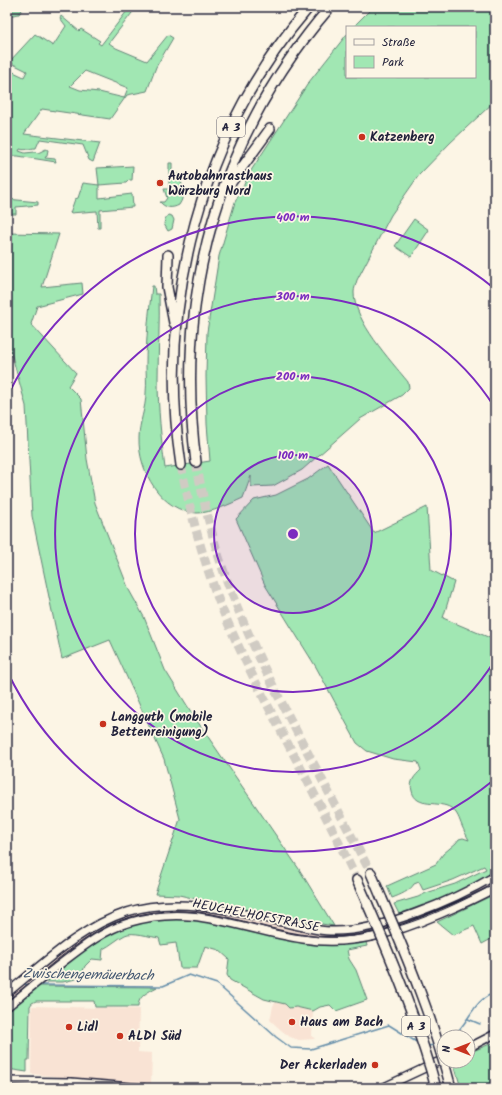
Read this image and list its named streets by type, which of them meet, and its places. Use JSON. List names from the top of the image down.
{
  "streets": {
    "highway": ["A 3"],
    "main road": ["HEUCHELHOFSTRASSE"]
  },
  "water": ["Zwischengemäuerbach"],
  "places": [
    "Katzenberg",
    "Autobahnrasthaus Würzburg Nord",
    "Langguth (mobile Bettenreinigung)",
    "Haus am Bach",
    "Lidl",
    "ALDI Süd",
    "Der Ackerladen"
  ],
  "legend": ["Straße", "Park"],
  "north": "left",
  "rings": [
    "400 m",
    "300 m",
    "200 m",
    "100 m"
  ]
}
